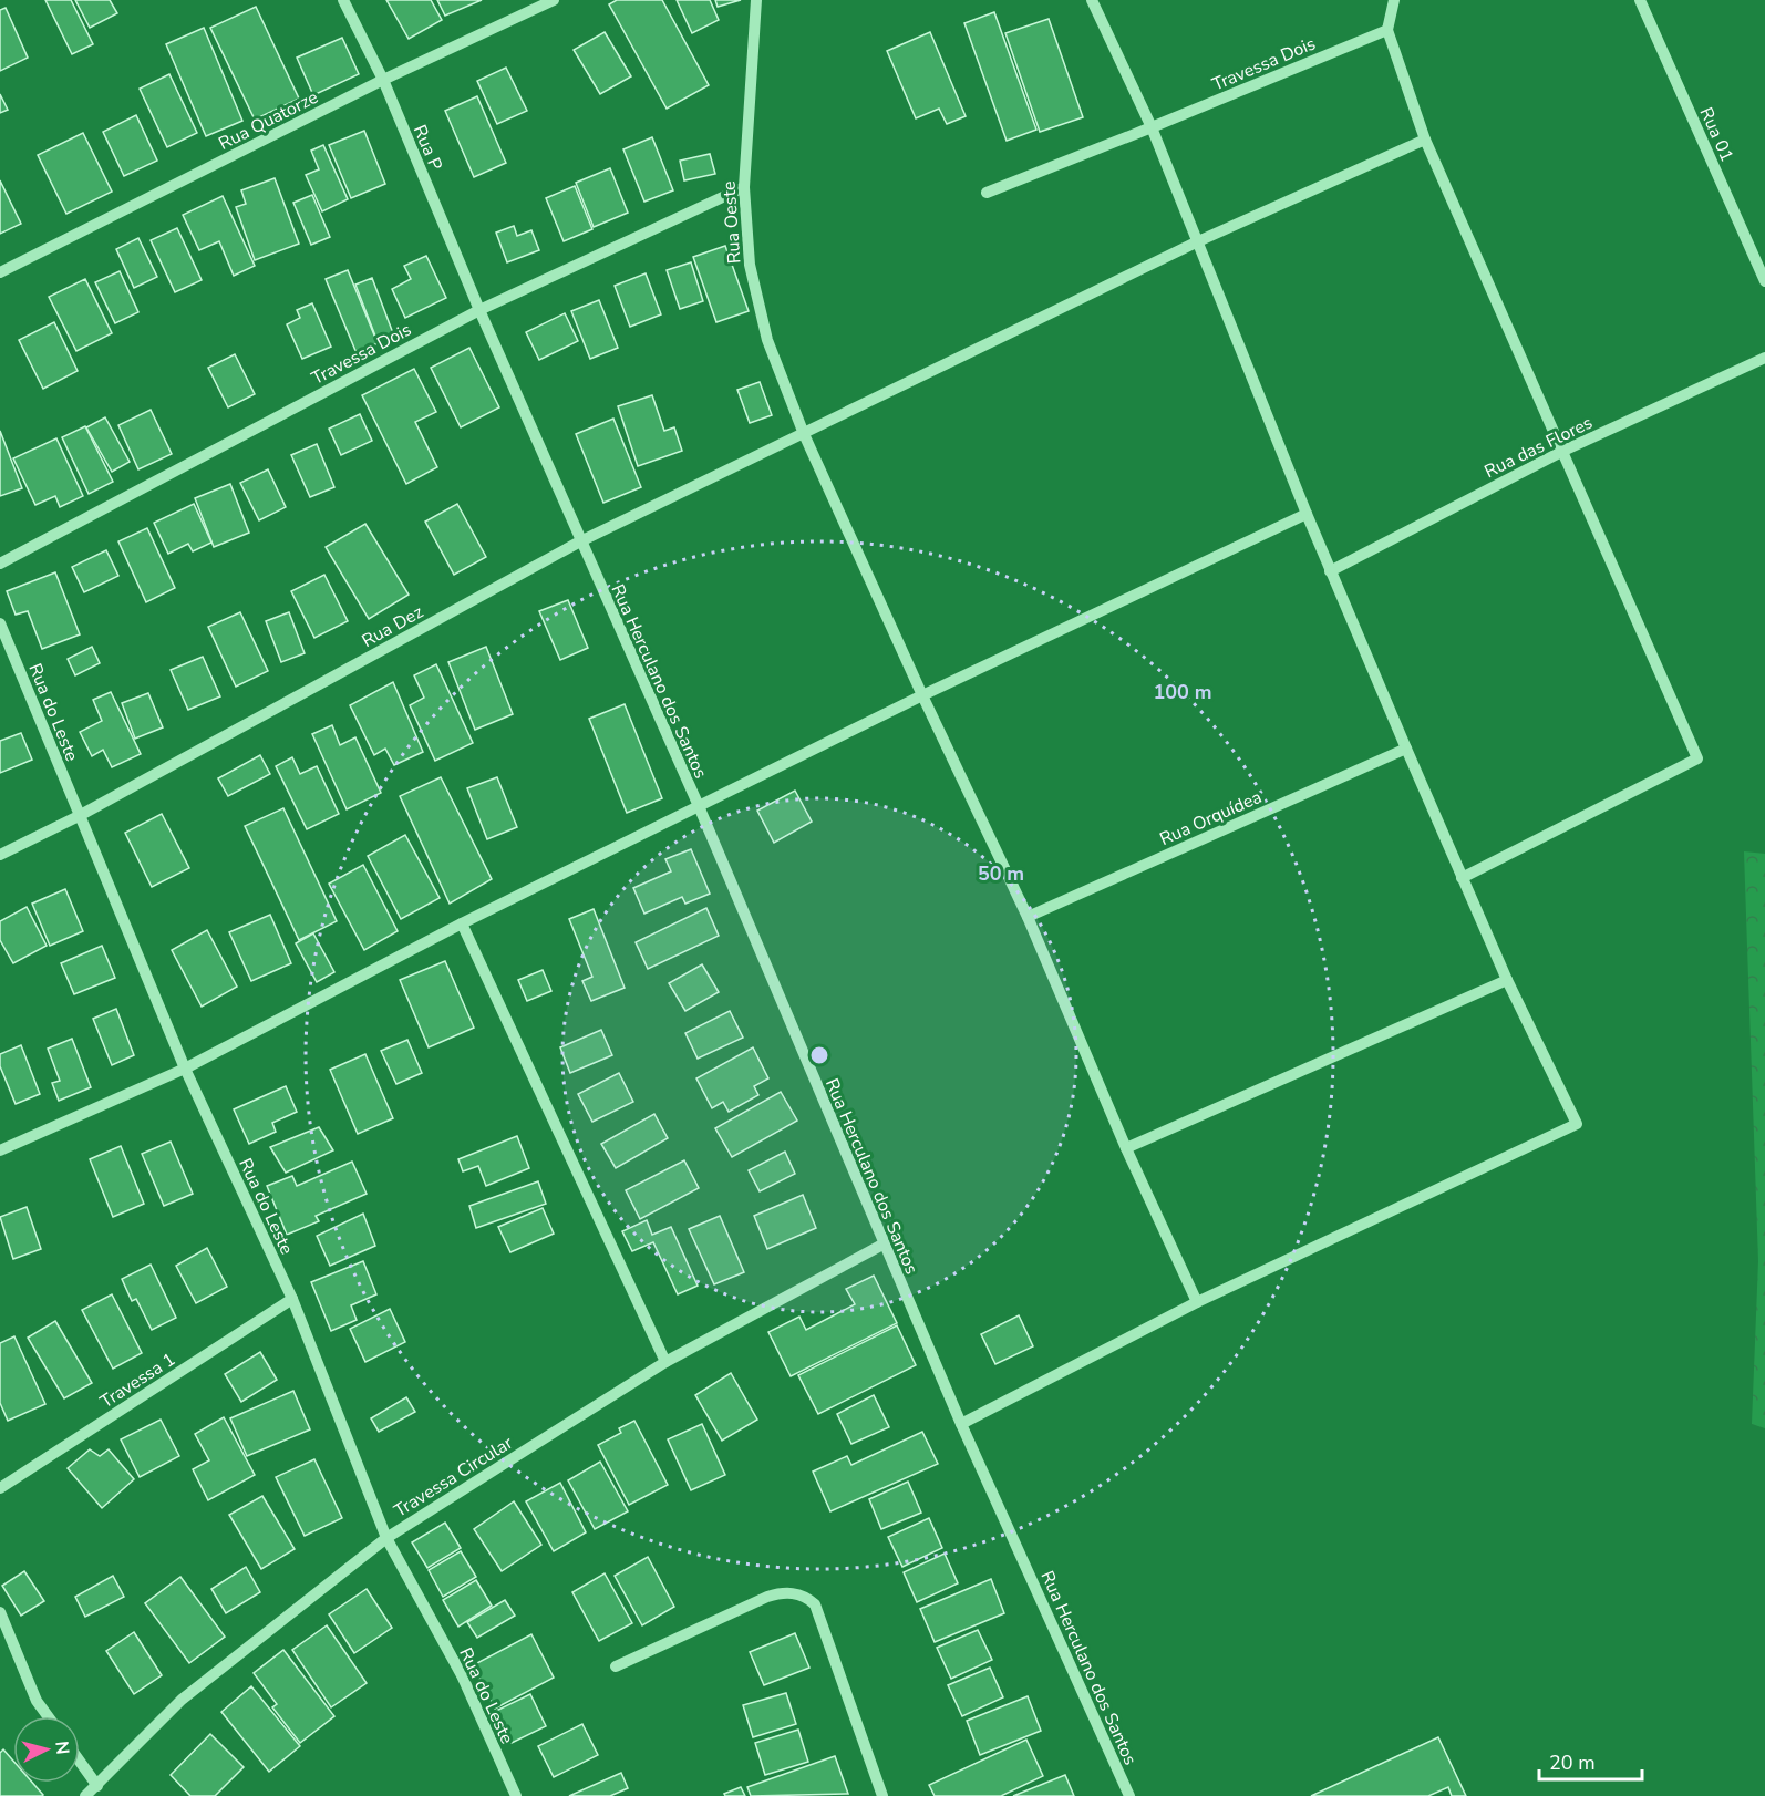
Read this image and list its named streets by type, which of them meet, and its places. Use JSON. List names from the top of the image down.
{
  "streets": {
    "street": [
      "Travessa Dois",
      "Rua Quatorze",
      "Rua 01",
      "Rua P",
      "Rua Oeste",
      "Rua das Flores",
      "Rua Dez",
      "Rua Herculano dos Santos",
      "Rua do Leste",
      "Rua Orquídea",
      "Travessa 1",
      "Travessa Circular"
    ]
  },
  "crossings": [
    ["Travessa Dois", "Rua P"],
    ["Travessa Dois", "Rua Oeste"],
    ["Travessa Dois", "Rua Herculano dos Santos"],
    ["Rua Quatorze", "Rua P"],
    ["Rua P", "Rua Herculano dos Santos"],
    ["Rua Oeste", "Rua Dez"],
    ["Rua Oeste", "Rua Orquídea"],
    ["Rua Dez", "Rua Herculano dos Santos"],
    ["Rua Dez", "Rua do Leste"],
    ["Rua Herculano dos Santos", "Travessa Circular"],
    ["Rua do Leste", "Travessa 1"],
    ["Rua do Leste", "Travessa Circular"]
  ],
  "scale_bar": "20 m",
  "north": "right",
  "rings": ["100 m", "50 m"]
}
